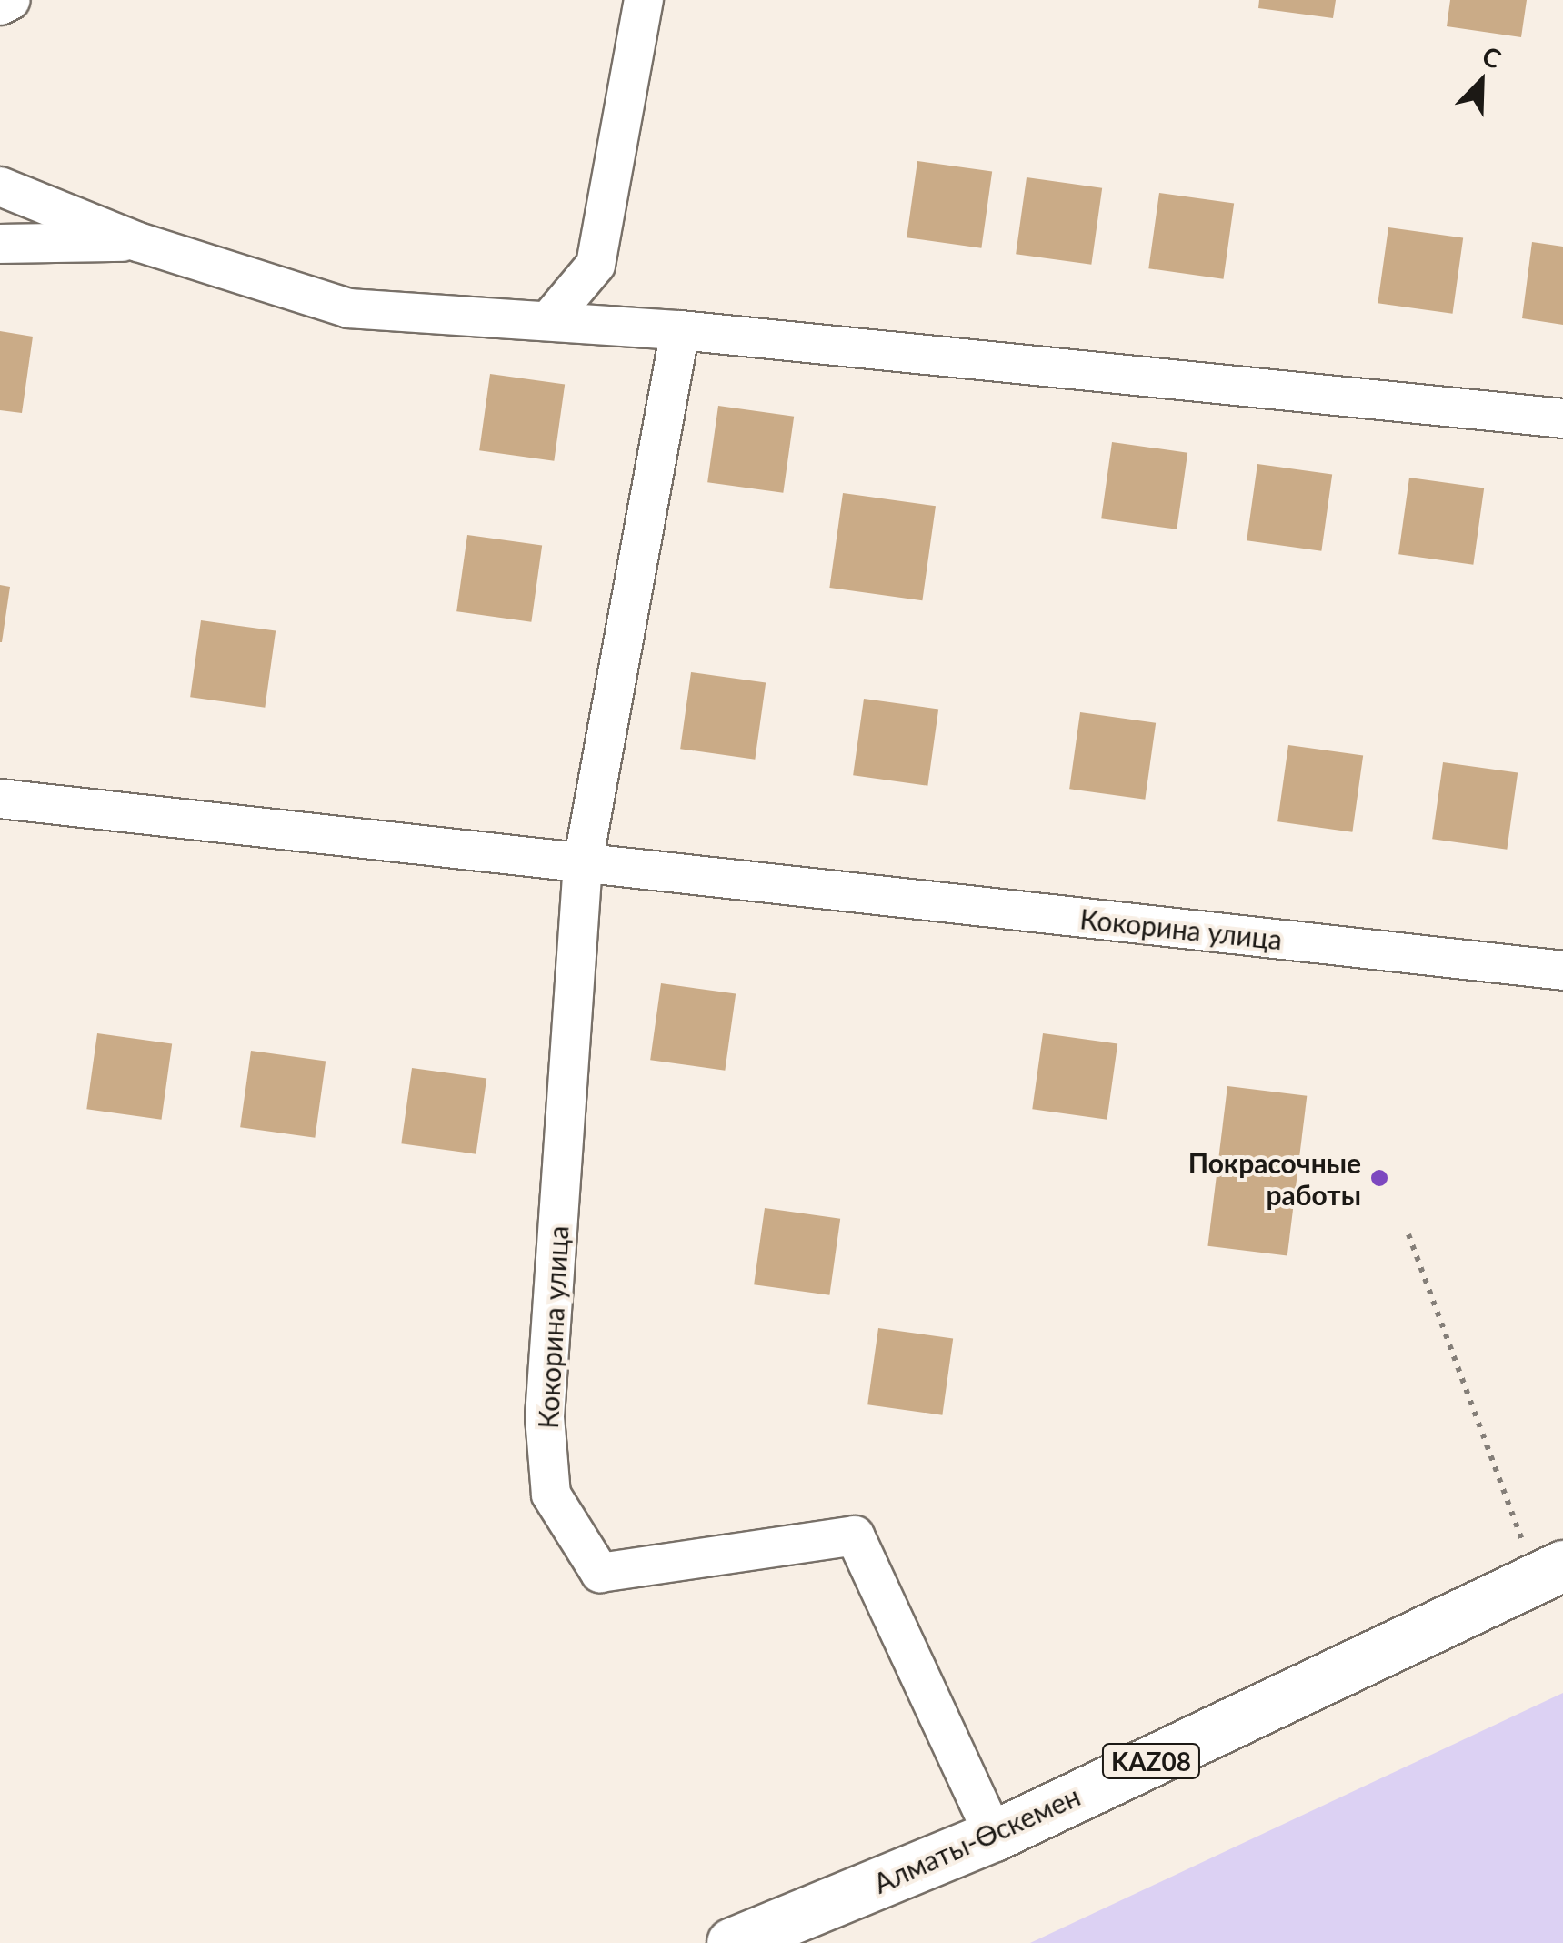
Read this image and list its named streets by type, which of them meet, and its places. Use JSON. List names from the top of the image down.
{
  "streets": {
    "highway": ["KAZ08", "Алматы-Өскемен"],
    "street": ["Кокорина улица"]
  },
  "crossings": [
    ["Кокорина улица", "Алматы-Өскемен"]
  ],
  "places": ["Покрасочные работы"],
  "north": "top right"
}
